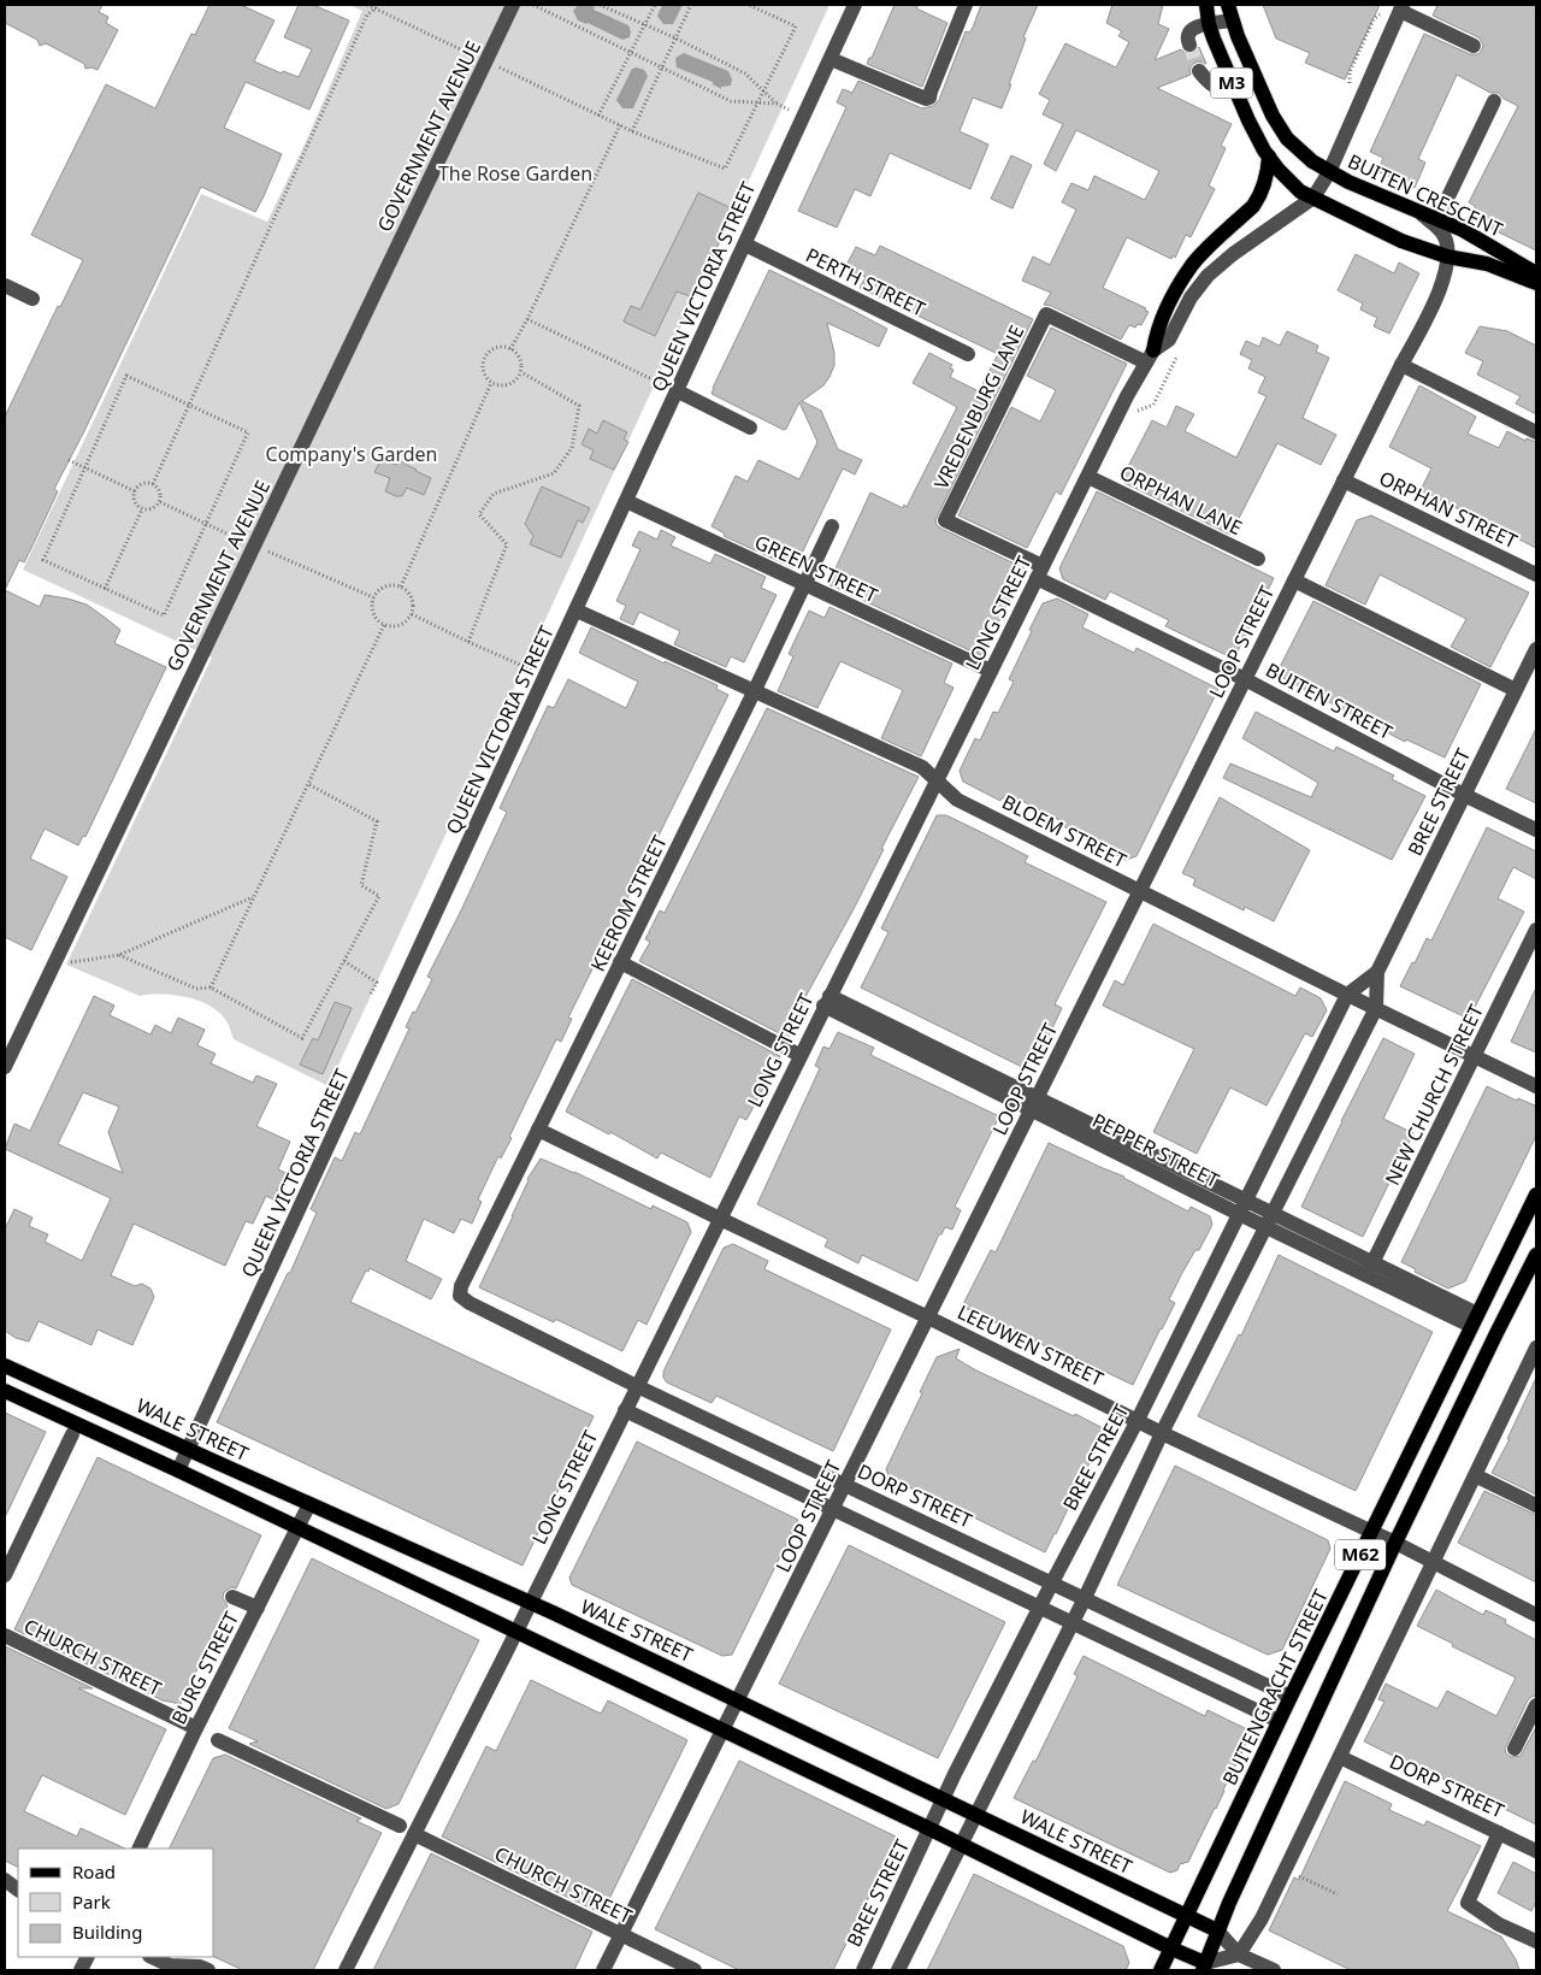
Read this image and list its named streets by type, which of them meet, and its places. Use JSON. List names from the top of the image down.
{
  "streets": {
    "main road": [
      "M3",
      "BUITEN CRESCENT",
      "WALE STREET",
      "M62",
      "BUITENGRACHT STREET"
    ],
    "street": [
      "GOVERNMENT AVENUE",
      "PERTH STREET",
      "QUEEN VICTORIA STREET",
      "VREDENBURG LANE",
      "ORPHAN LANE",
      "ORPHAN STREET",
      "GREEN STREET",
      "LONG STREET",
      "LOOP STREET",
      "BUITEN STREET",
      "BREE STREET",
      "BLOEM STREET",
      "KEEROM STREET",
      "NEW CHURCH STREET",
      "PEPPER STREET",
      "LEEUWEN STREET",
      "DORP STREET",
      "CHURCH STREET",
      "BURG STREET"
    ]
  },
  "crossings": [
    ["M3", "BUITEN CRESCENT"],
    ["M3", "LONG STREET"],
    ["BUITEN CRESCENT", "LONG STREET"],
    ["BUITEN CRESCENT", "LOOP STREET"],
    ["PERTH STREET", "QUEEN VICTORIA STREET"],
    ["QUEEN VICTORIA STREET", "GREEN STREET"],
    ["QUEEN VICTORIA STREET", "BLOEM STREET"],
    ["QUEEN VICTORIA STREET", "WALE STREET"],
    ["VREDENBURG LANE", "LONG STREET"],
    ["VREDENBURG LANE", "BUITEN STREET"],
    ["ORPHAN LANE", "LONG STREET"],
    ["ORPHAN STREET", "LOOP STREET"],
    ["GREEN STREET", "LONG STREET"],
    ["GREEN STREET", "KEEROM STREET"],
    ["LONG STREET", "BUITEN STREET"],
    ["LONG STREET", "BLOEM STREET"],
    ["LONG STREET", "PEPPER STREET"],
    ["LONG STREET", "LEEUWEN STREET"],
    ["LONG STREET", "WALE STREET"],
    ["LONG STREET", "DORP STREET"],
    ["LONG STREET", "CHURCH STREET"],
    ["LOOP STREET", "BUITEN STREET"],
    ["LOOP STREET", "BLOEM STREET"],
    ["LOOP STREET", "PEPPER STREET"],
    ["LOOP STREET", "LEEUWEN STREET"],
    ["LOOP STREET", "WALE STREET"],
    ["LOOP STREET", "DORP STREET"],
    ["LOOP STREET", "CHURCH STREET"],
    ["BUITEN STREET", "BREE STREET"],
    ["BREE STREET", "BLOEM STREET"],
    ["BREE STREET", "PEPPER STREET"],
    ["BREE STREET", "LEEUWEN STREET"],
    ["BREE STREET", "WALE STREET"],
    ["BREE STREET", "DORP STREET"],
    ["BLOEM STREET", "KEEROM STREET"],
    ["BLOEM STREET", "NEW CHURCH STREET"],
    ["KEEROM STREET", "LEEUWEN STREET"],
    ["KEEROM STREET", "DORP STREET"],
    ["NEW CHURCH STREET", "PEPPER STREET"],
    ["PEPPER STREET", "BUITENGRACHT STREET"],
    ["LEEUWEN STREET", "M62"],
    ["LEEUWEN STREET", "BUITENGRACHT STREET"],
    ["WALE STREET", "M62"],
    ["WALE STREET", "BURG STREET"],
    ["WALE STREET", "BUITENGRACHT STREET"],
    ["DORP STREET", "BUITENGRACHT STREET"],
    ["CHURCH STREET", "BURG STREET"]
  ],
  "parks": ["The Rose Garden", "Company's Garden"],
  "legend": ["Road", "Park", "Building"]
}
